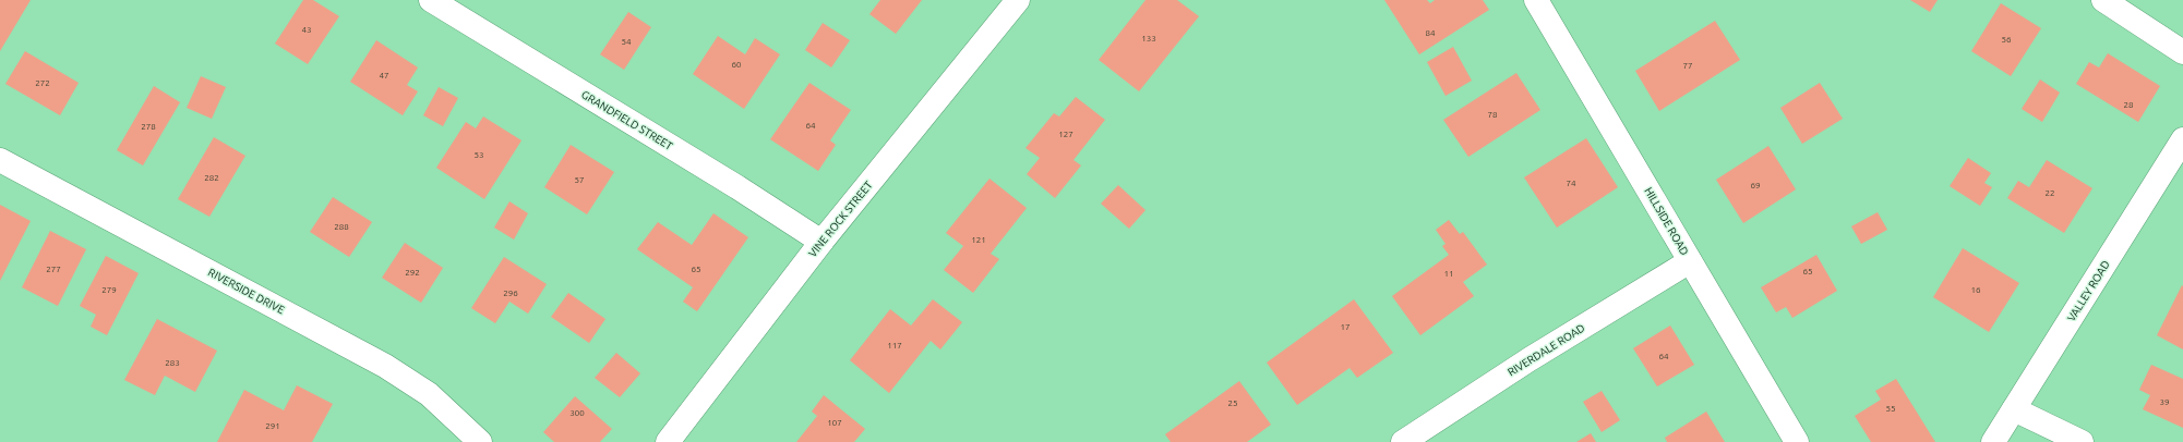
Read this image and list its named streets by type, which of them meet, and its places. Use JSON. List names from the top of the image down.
{
  "streets": {
    "street": [
      "GRANDFIELD STREET",
      "VINE ROCK STREET",
      "HILLSIDE ROAD",
      "RIVERSIDE DRIVE",
      "VALLEY ROAD",
      "RIVERDALE ROAD"
    ]
  },
  "crossings": [
    ["GRANDFIELD STREET", "VINE ROCK STREET"],
    ["HILLSIDE ROAD", "RIVERDALE ROAD"]
  ],
  "house_numbers": [
    "43",
    "84",
    "133",
    "56",
    "54",
    "60",
    "77",
    "47",
    "272",
    "28",
    "78",
    "64",
    "278",
    "127",
    "53",
    "282",
    "57",
    "74",
    "69",
    "22",
    "288",
    "121",
    "277",
    "65",
    "65",
    "292",
    "11",
    "279",
    "16",
    "296",
    "17",
    "117",
    "64",
    "283",
    "39",
    "25",
    "55",
    "300",
    "107",
    "291"
  ]
}
